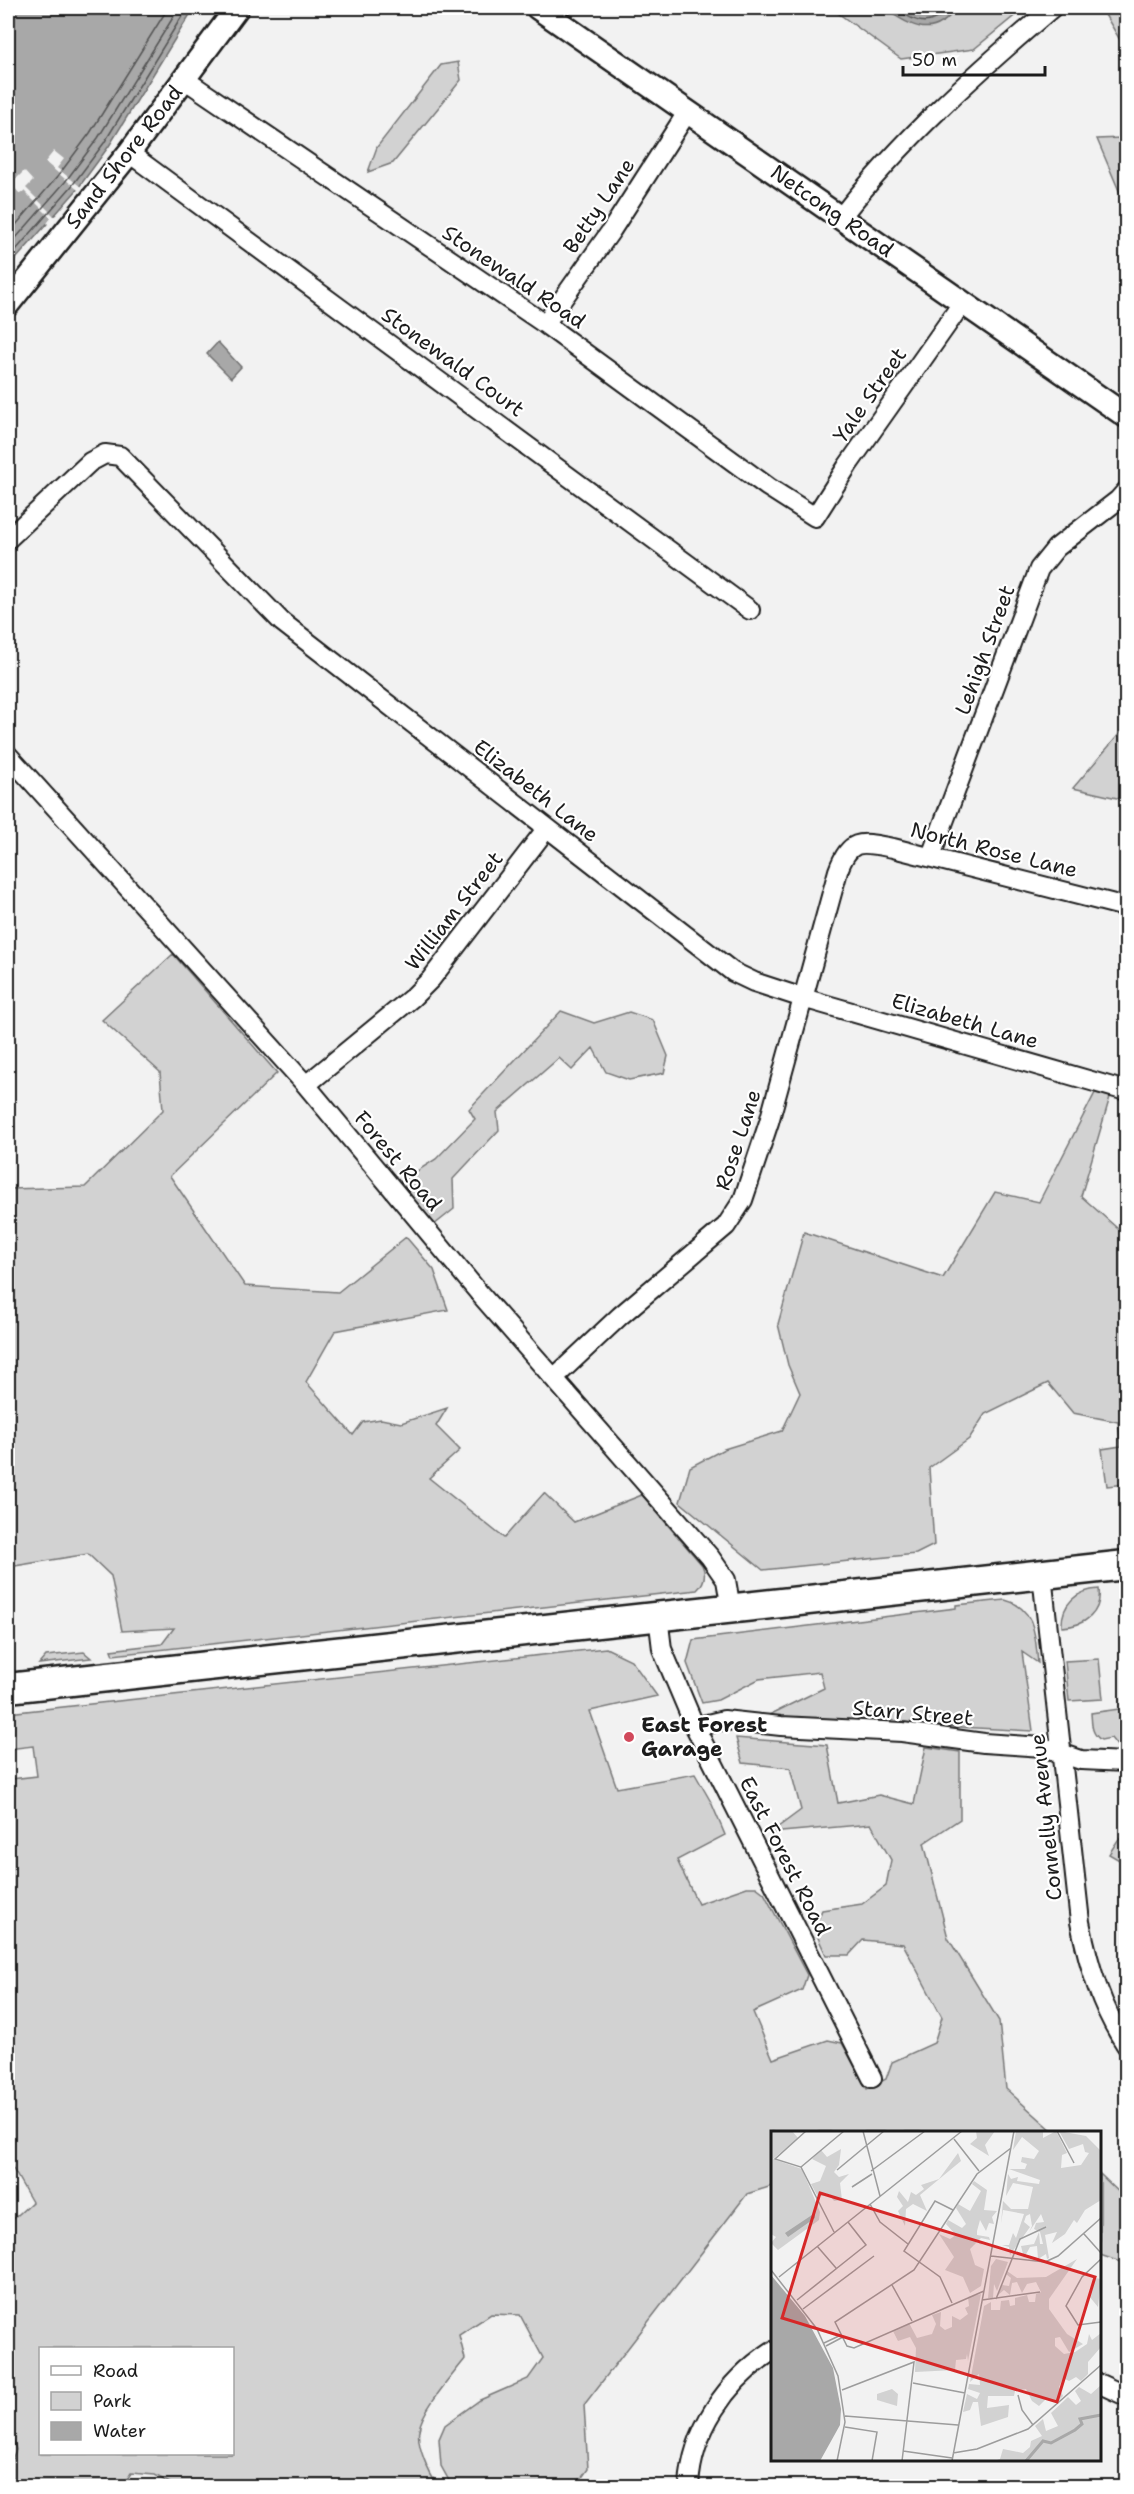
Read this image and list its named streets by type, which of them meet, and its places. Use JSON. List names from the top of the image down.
{
  "streets": {
    "street": [
      "Sand Shore Road",
      "Betty Lane",
      "Netcong Road",
      "Stonewald Road",
      "Stonewald Court",
      "Yale Street",
      "Lehigh Street",
      "Elizabeth Lane",
      "North Rose Lane",
      "William Street",
      "Rose Lane",
      "Forest Road",
      "Starr Street",
      "Connelly Avenue",
      "East Forest Road"
    ]
  },
  "crossings": [
    ["Sand Shore Road", "Stonewald Road"],
    ["Sand Shore Road", "Stonewald Court"],
    ["Betty Lane", "Netcong Road"],
    ["Betty Lane", "Stonewald Road"],
    ["Netcong Road", "Yale Street"],
    ["Stonewald Road", "Yale Street"],
    ["Lehigh Street", "North Rose Lane"],
    ["Elizabeth Lane", "William Street"],
    ["Elizabeth Lane", "Rose Lane"],
    ["North Rose Lane", "Rose Lane"],
    ["William Street", "Forest Road"],
    ["Rose Lane", "Forest Road"],
    ["Starr Street", "Connelly Avenue"],
    ["Starr Street", "East Forest Road"]
  ],
  "places": ["East Forest Garage"],
  "legend": ["Road", "Park", "Water"],
  "scale_bar": "50 m"
}
